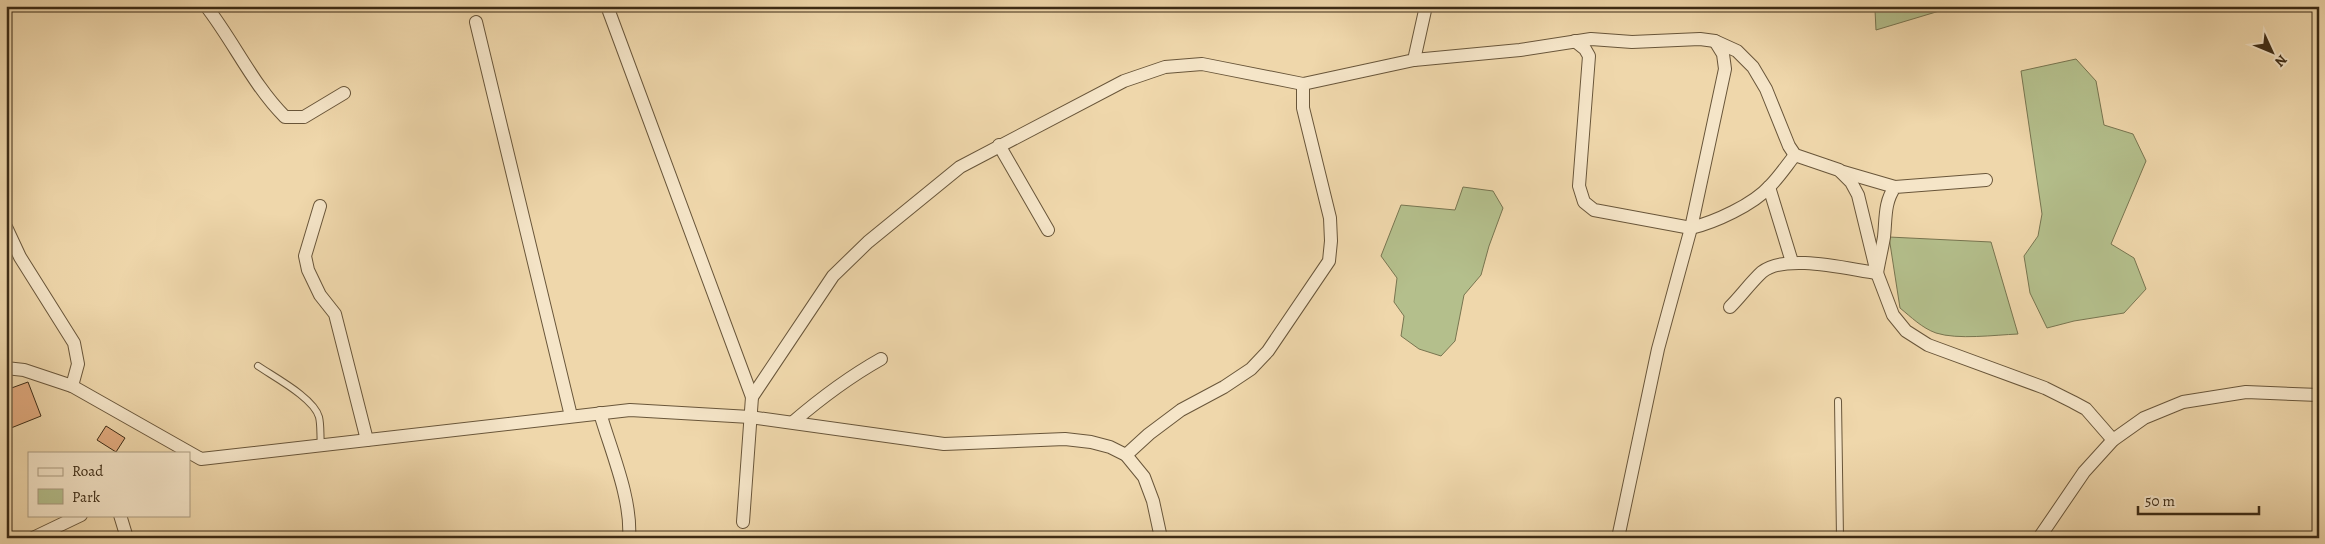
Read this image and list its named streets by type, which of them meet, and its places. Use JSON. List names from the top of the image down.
{
  "legend": ["Road", "Park"],
  "scale_bar": "50 m",
  "north": "bottom right"
}
